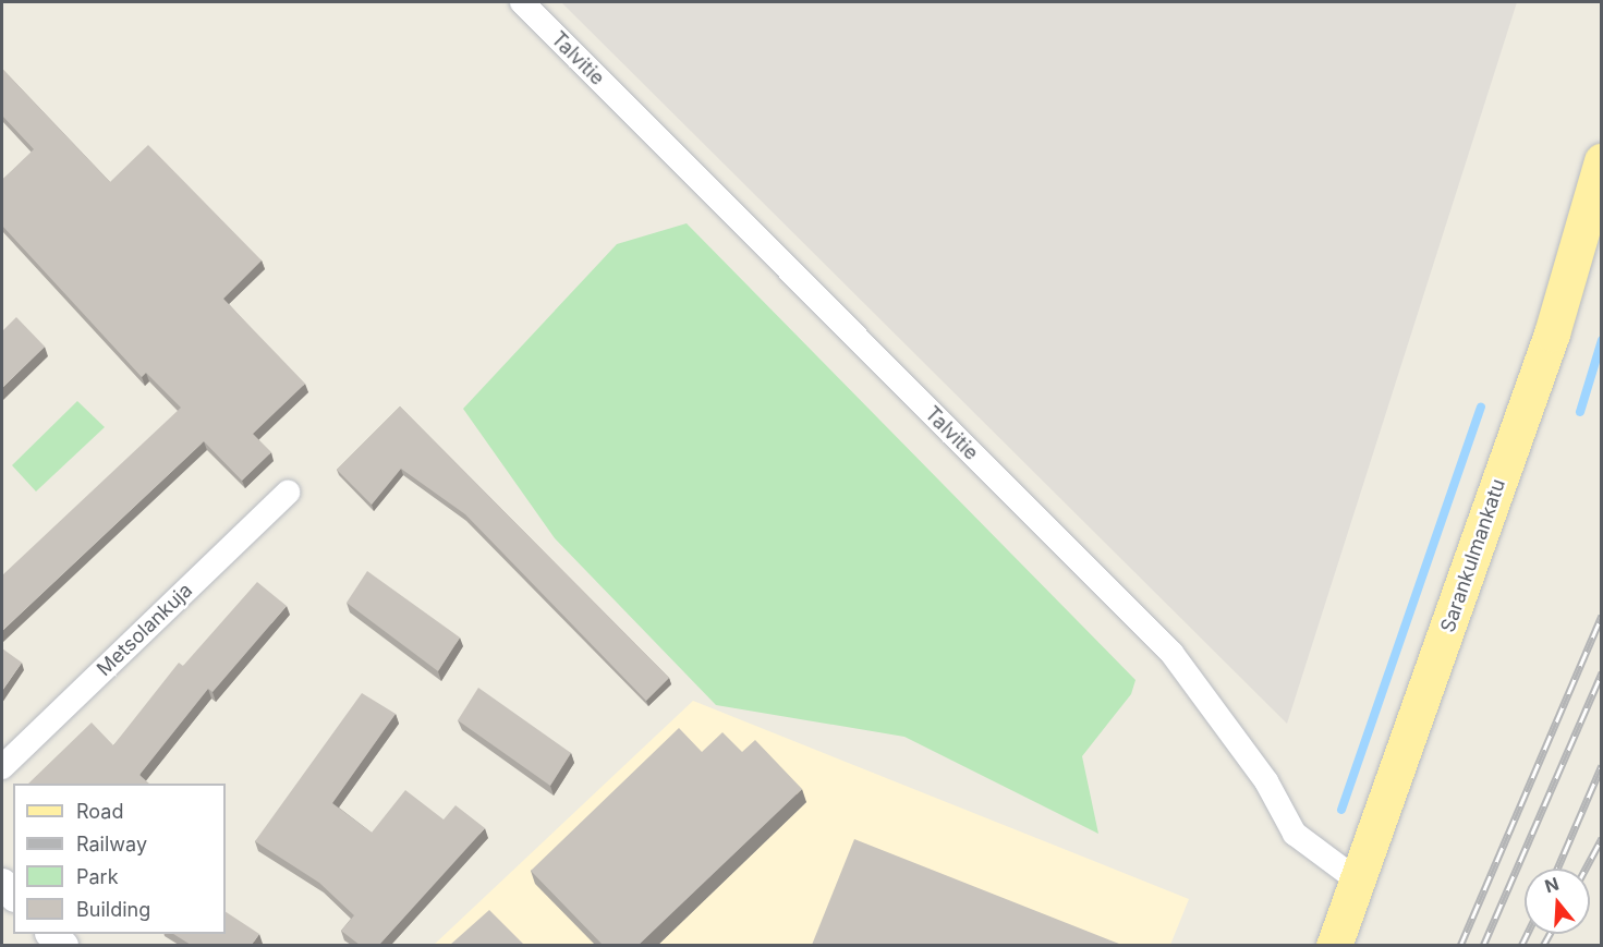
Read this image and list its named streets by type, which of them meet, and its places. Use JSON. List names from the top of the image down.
{
  "streets": {
    "main road": ["Sarankulmankatu"],
    "street": ["Talvitie", "Metsolankuja"]
  },
  "crossings": [
    ["Talvitie", "Sarankulmankatu"]
  ],
  "legend": [
    "Road",
    "Railway",
    "Park",
    "Building"
  ],
  "north": "top"
}
